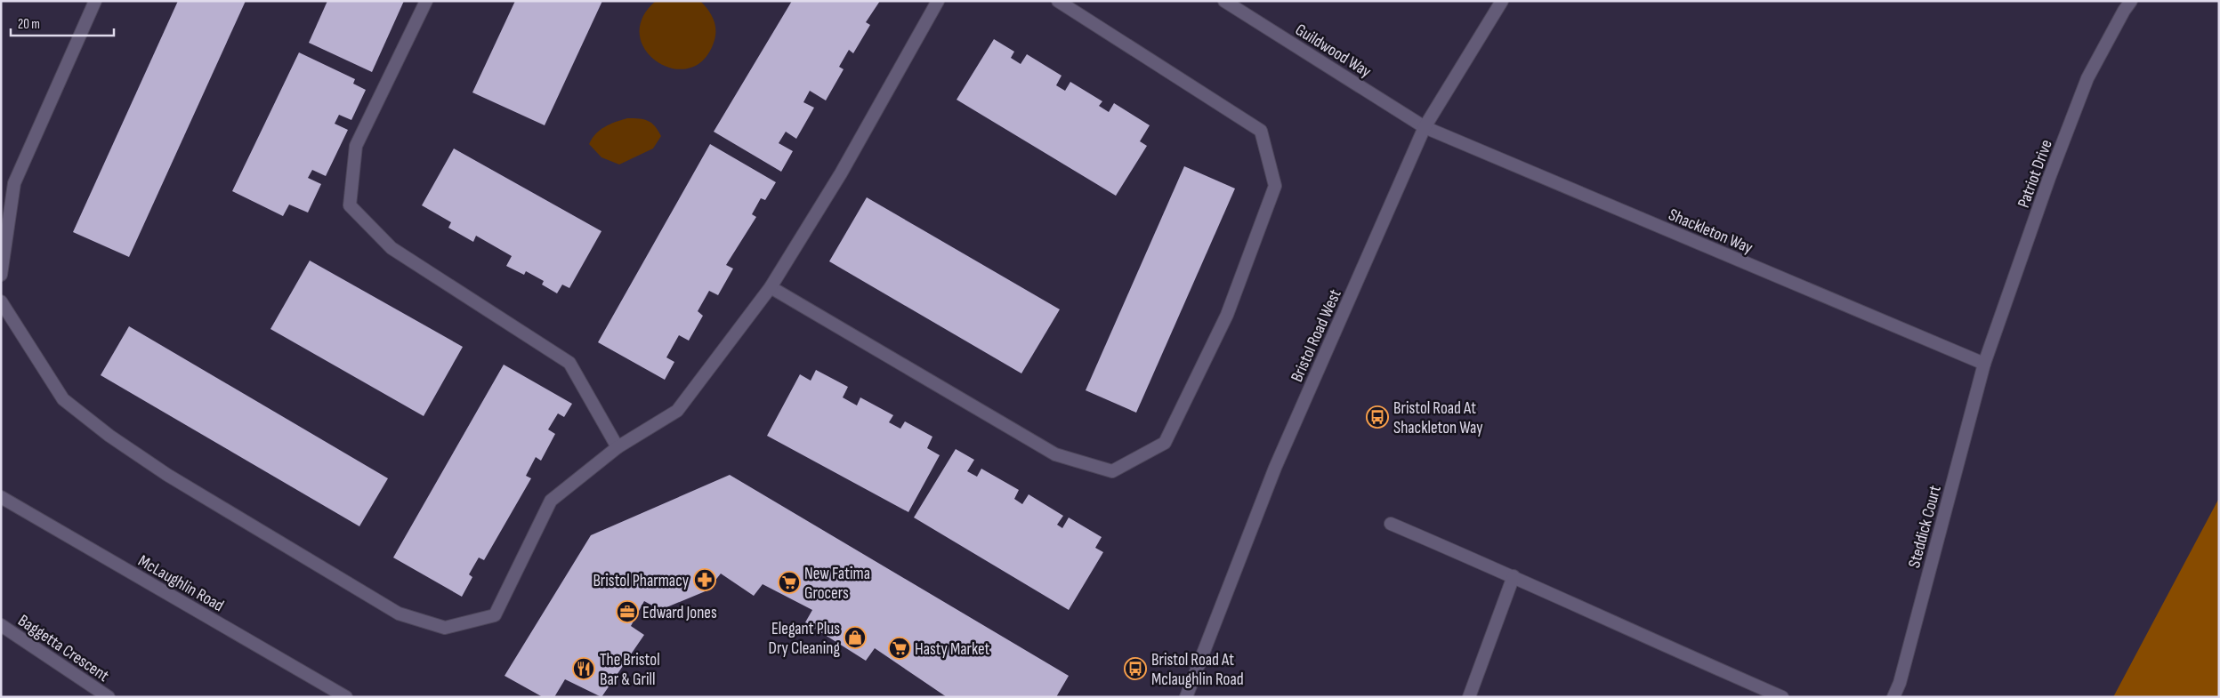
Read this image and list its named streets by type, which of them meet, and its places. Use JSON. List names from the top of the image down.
{
  "streets": {
    "street": [
      "Guildwood Way",
      "Patriot Drive",
      "Shackleton Way",
      "Bristol Road West",
      "Steddick Court",
      "McLaughlin Road",
      "Baggetta Crescent"
    ]
  },
  "crossings": [
    ["Guildwood Way", "Shackleton Way"],
    ["Guildwood Way", "Bristol Road West"],
    ["Patriot Drive", "Shackleton Way"],
    ["Patriot Drive", "Steddick Court"],
    ["Shackleton Way", "Bristol Road West"],
    ["Shackleton Way", "Steddick Court"]
  ],
  "places": {
    "bus stop": ["Bristol Road At Shackleton Way", "Bristol Road At Mclaughlin Road"],
    "pharmacy": ["Bristol Pharmacy"],
    "supermarket": ["New Fatima Grocers", "Hasty Market"],
    "office": ["Edward Jones"],
    "shop": ["Elegant Plus Dry Cleaning"],
    "restaurant": ["The Bristol Bar & Grill"]
  },
  "scale_bar": "20 m"
}
